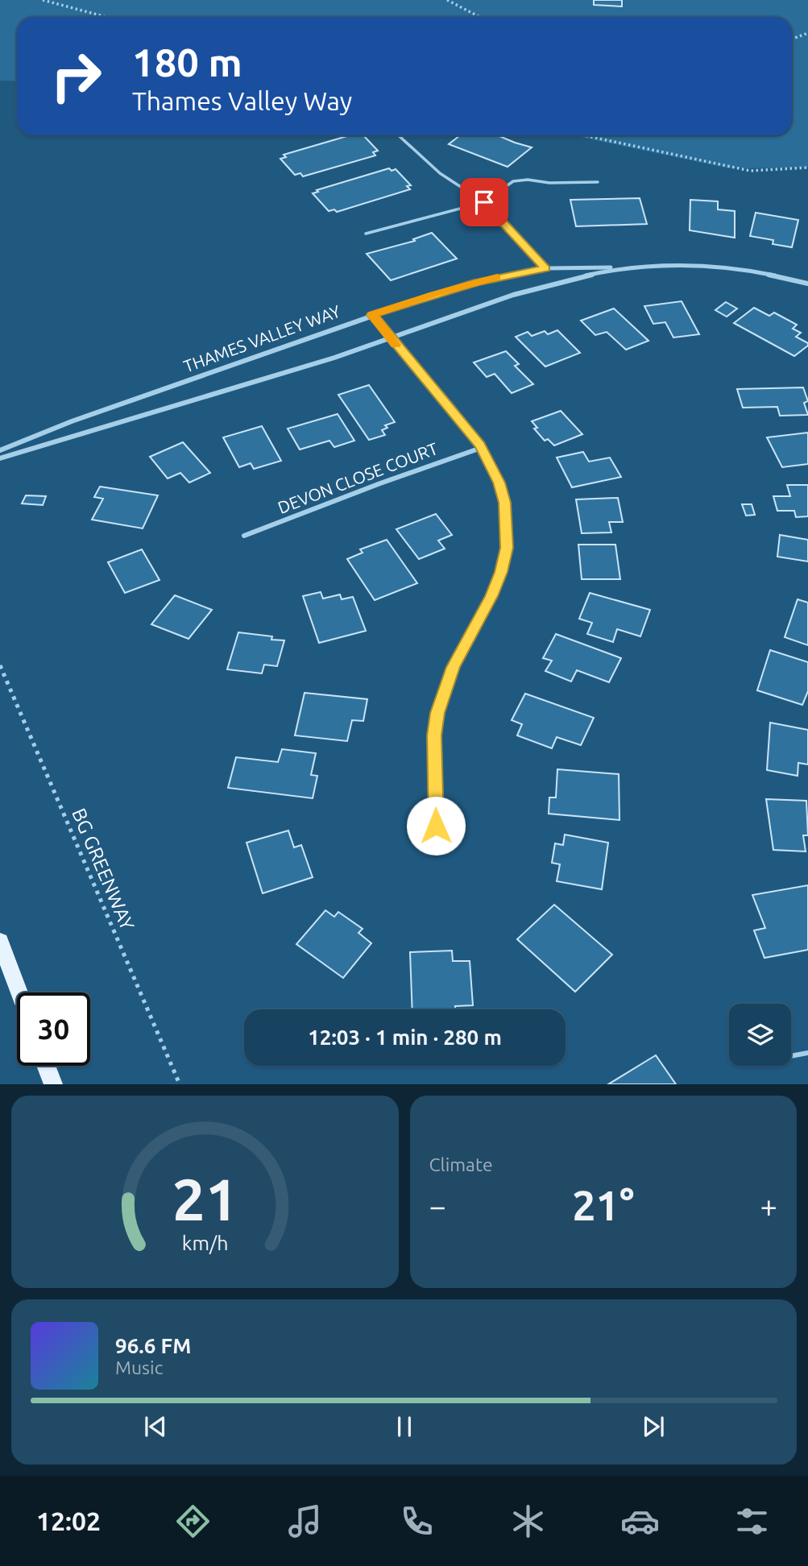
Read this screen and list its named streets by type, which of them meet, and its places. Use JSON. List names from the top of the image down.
{
  "streets": {
    "street": ["THAMES VALLEY WAY", "DEVON CLOSE COURT"],
    "path": ["BG GREENWAY"]
  },
  "page": {
    "turn": ["180 m", "Thames Valley Way"],
    "limit": "30",
    "trip": "12:03 · 1 min · 280 m",
    "tile": "Climate",
    "heat": ["−", "21°", "+"],
    "song": ["96.6 FM", "Music"],
    "tabs": "12:02",
    "gauge": ["21", "km/h"]
  }
}
